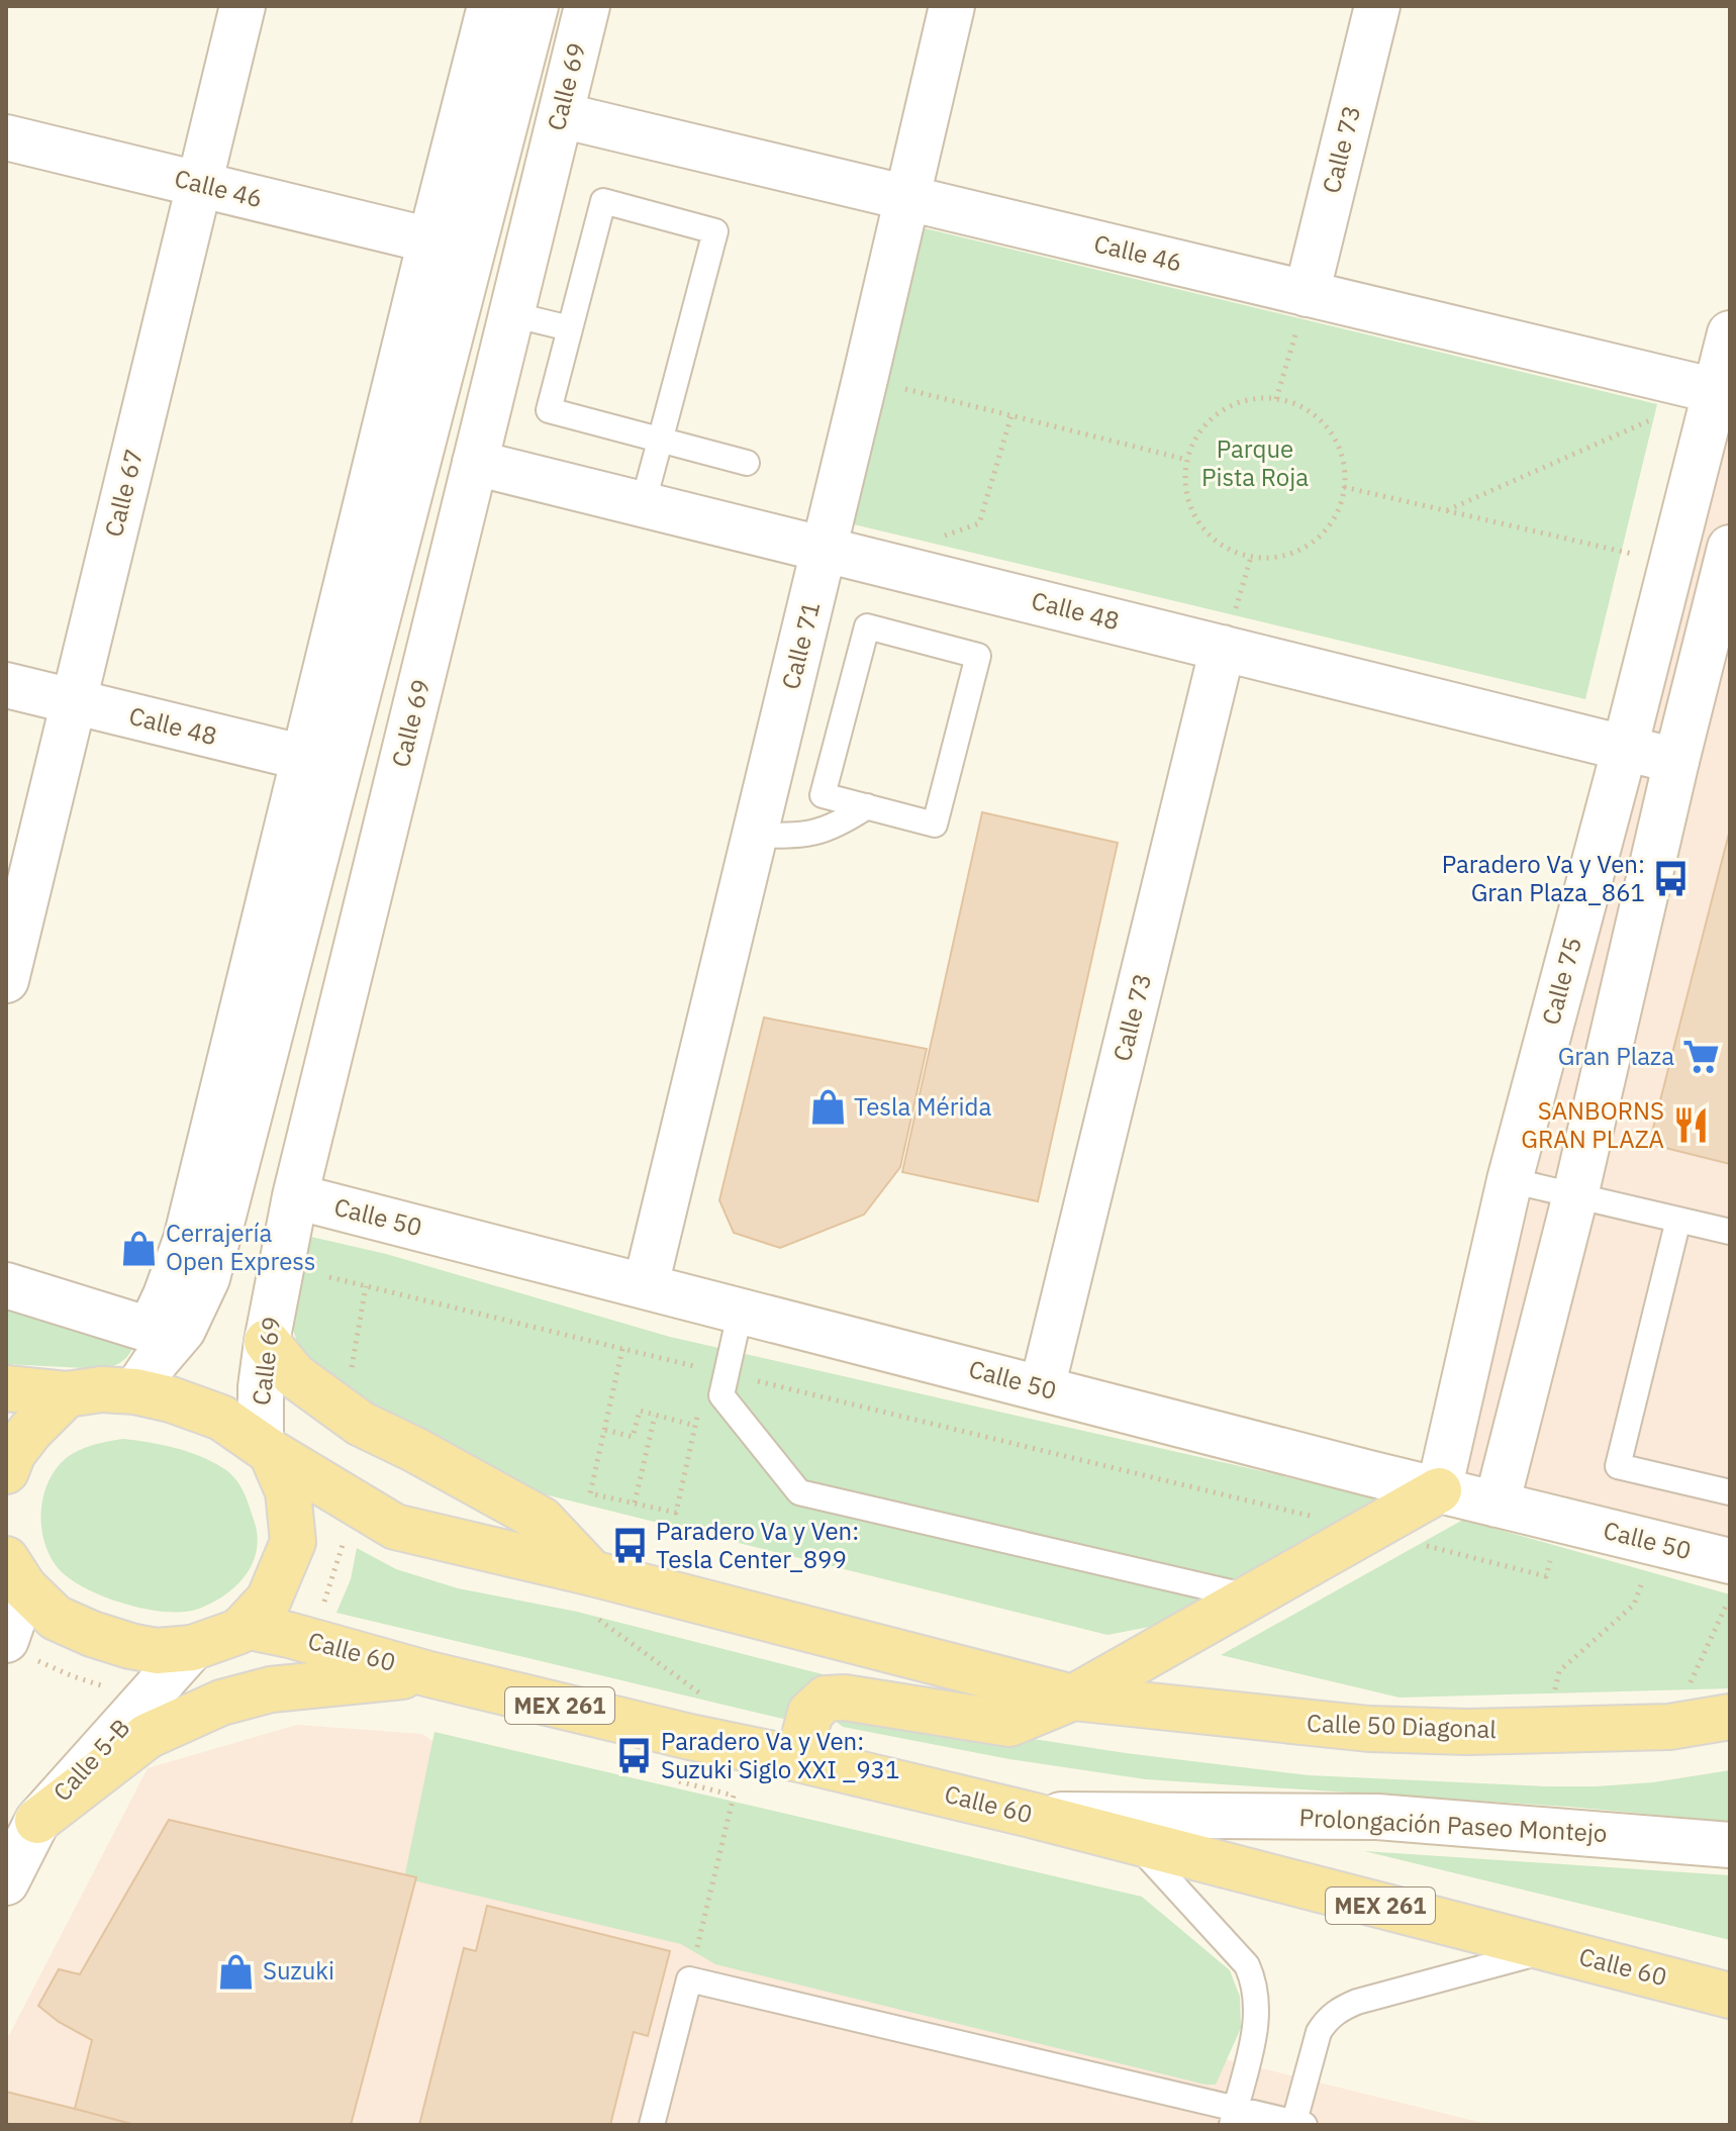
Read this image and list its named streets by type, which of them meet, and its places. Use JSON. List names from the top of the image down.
{
  "streets": {
    "main road": ["Calle 60", "MEX 261", "Calle 50 Diagonal"],
    "street": [
      "Calle 69",
      "Calle 73",
      "Calle 46",
      "Calle 67",
      "Calle 48",
      "Calle 71",
      "Calle 75",
      "Calle 50",
      "Calle 5-B",
      "Prolongación Paseo Montejo"
    ]
  },
  "crossings": [
    ["Calle 69", "Calle 46"],
    ["Calle 69", "Calle 48"],
    ["Calle 69", "Calle 50"],
    ["Calle 73", "Calle 46"],
    ["Calle 73", "Calle 48"],
    ["Calle 73", "Calle 50"],
    ["Calle 46", "Calle 67"],
    ["Calle 46", "Calle 71"],
    ["Calle 46", "Calle 75"],
    ["Calle 67", "Calle 48"],
    ["Calle 48", "Calle 71"],
    ["Calle 48", "Calle 75"],
    ["Calle 71", "Calle 50"],
    ["Calle 75", "Calle 50"],
    ["Calle 60", "Prolongación Paseo Montejo"]
  ],
  "parks": ["Parque Pista Roja"],
  "places": {
    "bus stop": ["Paradero Va y Ven: Gran Plaza_861", "Paradero Va y Ven: Tesla Center_899", "Paradero Va y Ven: Suzuki Siglo XXI _931"],
    "supermarket": ["Gran Plaza"],
    "shop": ["Tesla Mérida", "Cerrajería Open Express", "Suzuki"],
    "restaurant": ["SANBORNS GRAN PLAZA"]
  }
}
